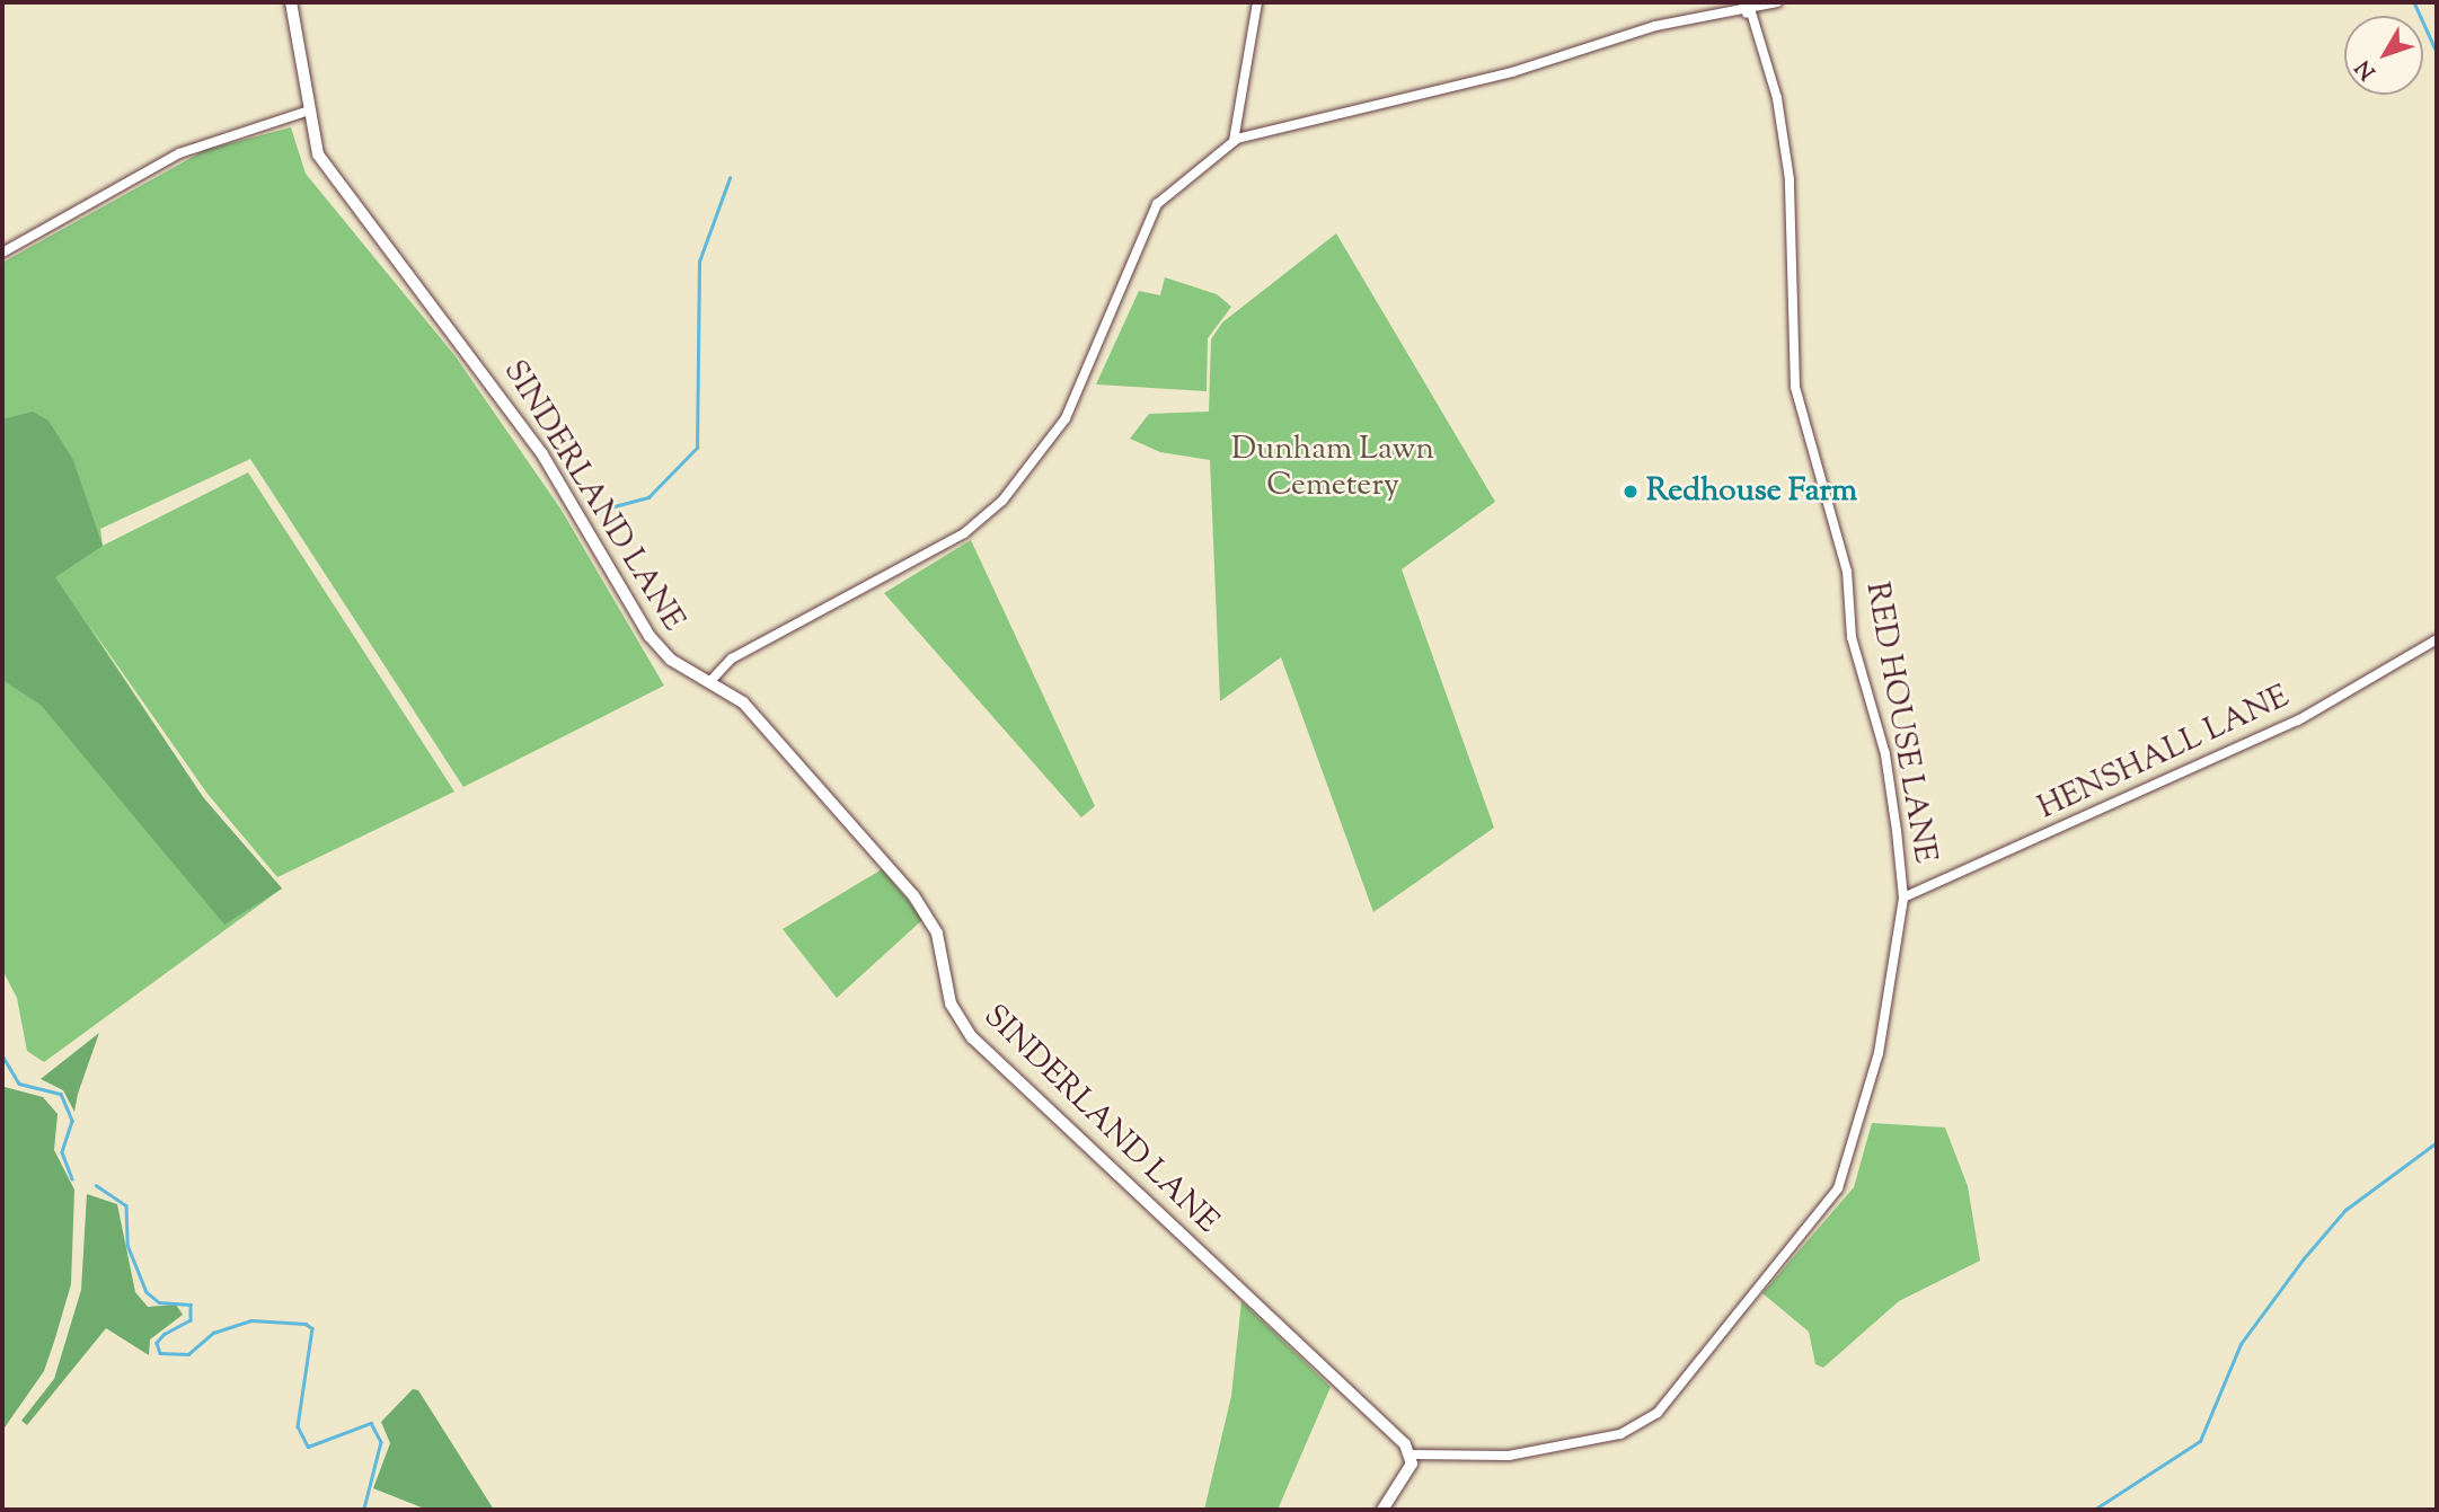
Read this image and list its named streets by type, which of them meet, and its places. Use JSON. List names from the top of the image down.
{
  "streets": {
    "street": ["SINDERLAND LANE", "RED HOUSE LANE", "HENSHALL LANE"]
  },
  "crossings": [
    ["SINDERLAND LANE", "RED HOUSE LANE"],
    ["RED HOUSE LANE", "HENSHALL LANE"]
  ],
  "parks": ["Dunham Lawn Cemetery"],
  "places": ["Redhouse Farm"],
  "north": "bottom left"
}
